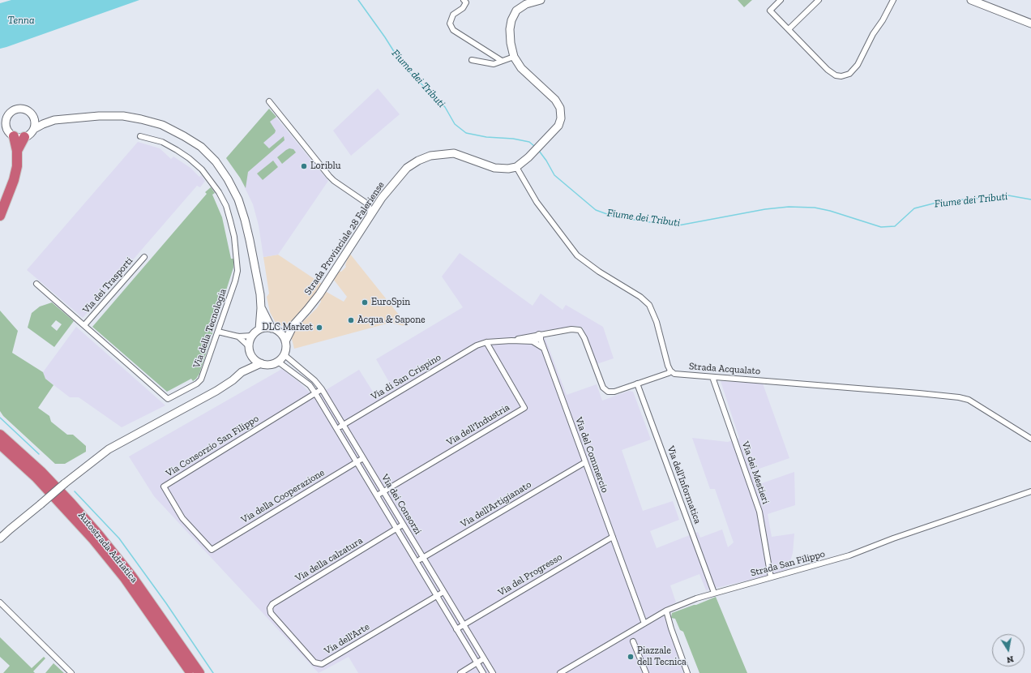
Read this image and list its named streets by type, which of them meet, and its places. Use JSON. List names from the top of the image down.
{
  "streets": {
    "highway": ["Autostrada Adriatica"],
    "main road": ["Strada Provinciale 28 Faleriense"],
    "street": [
      "Via dei Trasporti",
      "Via della Tecnologia",
      "Strada Acqualato",
      "Via di San Crispino",
      "Via dell'Industria",
      "Via Consorzio San Filippo",
      "Via del Commercio",
      "Via dei Mestieri",
      "Via dell'Informatica",
      "Via della Cooperazione",
      "Via dei Consorzi",
      "Via dell'Artigianato",
      "Via della calzatura",
      "Strada San Filippo",
      "Via del Progresso",
      "Via dell'Arte"
    ]
  },
  "crossings": [
    ["Strada Provinciale 28 Faleriense", "Via dei Consorzi"],
    ["Via dei Trasporti", "Via della Tecnologia"],
    ["Strada Acqualato", "Via dei Mestieri"],
    ["Via di San Crispino", "Via dell'Industria"],
    ["Via di San Crispino", "Via dei Consorzi"],
    ["Via dell'Industria", "Via dei Consorzi"],
    ["Via Consorzio San Filippo", "Via della Cooperazione"],
    ["Via Consorzio San Filippo", "Via dei Consorzi"],
    ["Via del Commercio", "Via dell'Artigianato"],
    ["Via del Commercio", "Strada San Filippo"],
    ["Via del Commercio", "Via del Progresso"],
    ["Via dei Mestieri", "Strada San Filippo"],
    ["Via dell'Informatica", "Strada San Filippo"],
    ["Via della Cooperazione", "Via dei Consorzi"],
    ["Via dei Consorzi", "Via dell'Artigianato"],
    ["Via dei Consorzi", "Via della calzatura"],
    ["Via dei Consorzi", "Via del Progresso"],
    ["Via dei Consorzi", "Via dell'Arte"],
    ["Via della calzatura", "Via dell'Arte"]
  ],
  "water": ["Tenna", "Fiume dei Tributi"],
  "places": [
    "Loriblu",
    "EuroSpin",
    "Acqua & Sapone",
    "DLC Market",
    "Piazzale dell Tecnica"
  ],
  "north": "bottom"
}
